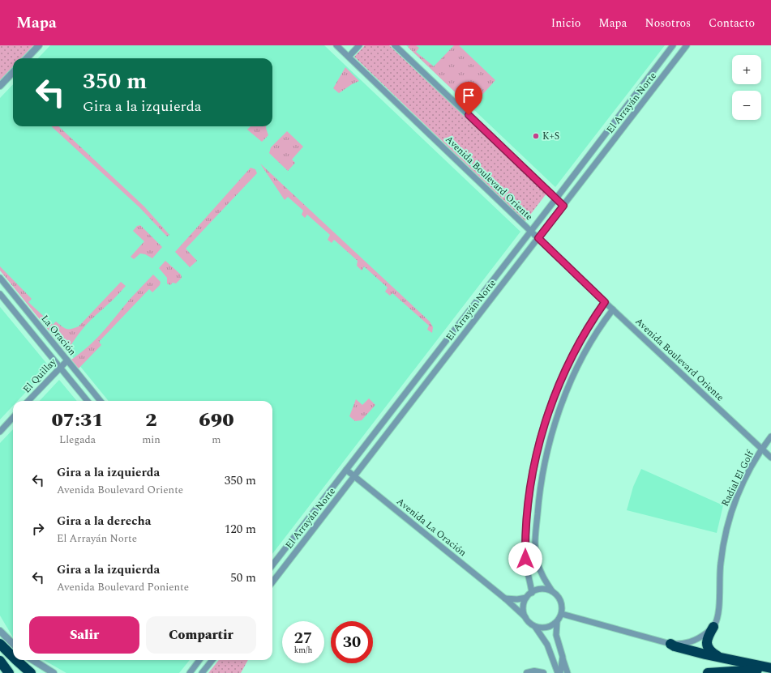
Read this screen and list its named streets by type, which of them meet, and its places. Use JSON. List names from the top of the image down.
{
  "streets": {
    "street": [
      "El Arrayán Norte",
      "Avenida Boulevard Oriente",
      "La Oración",
      "El Quillay",
      "Radial El Golf",
      "Avenida La Oración"
    ]
  },
  "crossings": [
    ["El Arrayán Norte", "Avenida Boulevard Oriente"],
    ["El Arrayán Norte", "Avenida La Oración"],
    ["Avenida Boulevard Oriente", "Radial El Golf"],
    ["La Oración", "El Quillay"]
  ],
  "places": ["K+S"],
  "page": {
    "header": "Mapa",
    "nav": [
      "Inicio",
      "Mapa",
      "Nosotros",
      "Contacto"
    ],
    "map_buttons": ["+", "−"],
    "turn": ["350 m", "Gira a la izquierda"],
    "eta": [
      "07:31",
      "Llegada",
      "2",
      "min",
      "690",
      "m"
    ],
    "list": [
      {
        "name": "Gira a la izquierda",
        "note": "Avenida Boulevard Oriente",
        "value": "350 m"
      },
      {
        "name": "Gira a la derecha",
        "note": "El Arrayán Norte",
        "value": "120 m"
      },
      {
        "name": "Gira a la izquierda",
        "note": "Avenida Boulevard Poniente",
        "value": "50 m"
      }
    ],
    "buttons": ["Salir", "Compartir"],
    "speed": "27 km/h",
    "limit": "30"
  }
}
